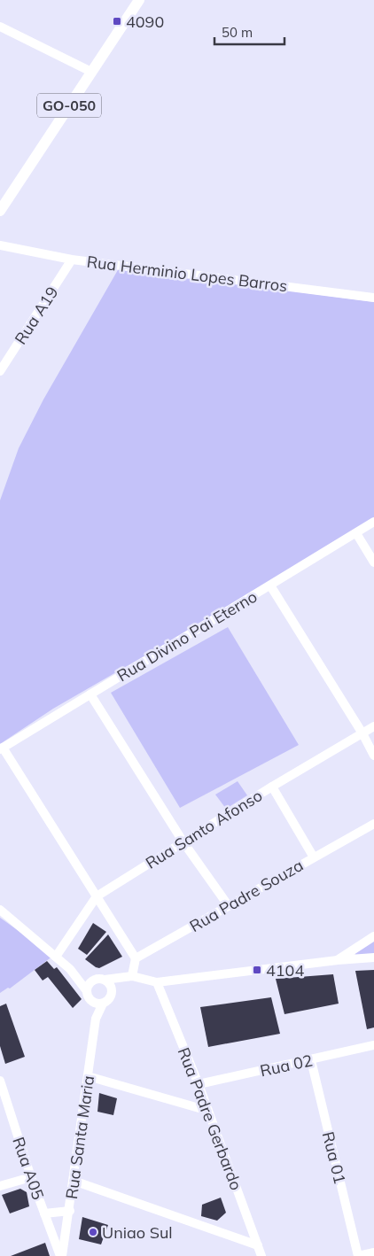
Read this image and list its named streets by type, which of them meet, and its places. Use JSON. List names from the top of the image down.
{
  "streets": {
    "main road": ["GO-050"],
    "street": [
      "Rua Herminio Lopes Barros",
      "Rua A19",
      "Rua Divino Pai Eterno",
      "Rua Santo Afonso",
      "Rua Padre Souza",
      "Rua 02",
      "Rua Padre Gerbardo",
      "Rua Santa Maria",
      "Rua 01",
      "Rua A05"
    ]
  },
  "crossings": [
    ["Rua Herminio Lopes Barros", "Rua A19"],
    ["Rua 02", "Rua Padre Gerbardo"],
    ["Rua 02", "Rua 01"],
    ["Rua Santa Maria", "Rua A05"]
  ],
  "places": {
    "transit": ["4090", "4104"],
    "other": ["Uniao Sul"]
  },
  "scale_bar": "50 m"
}
